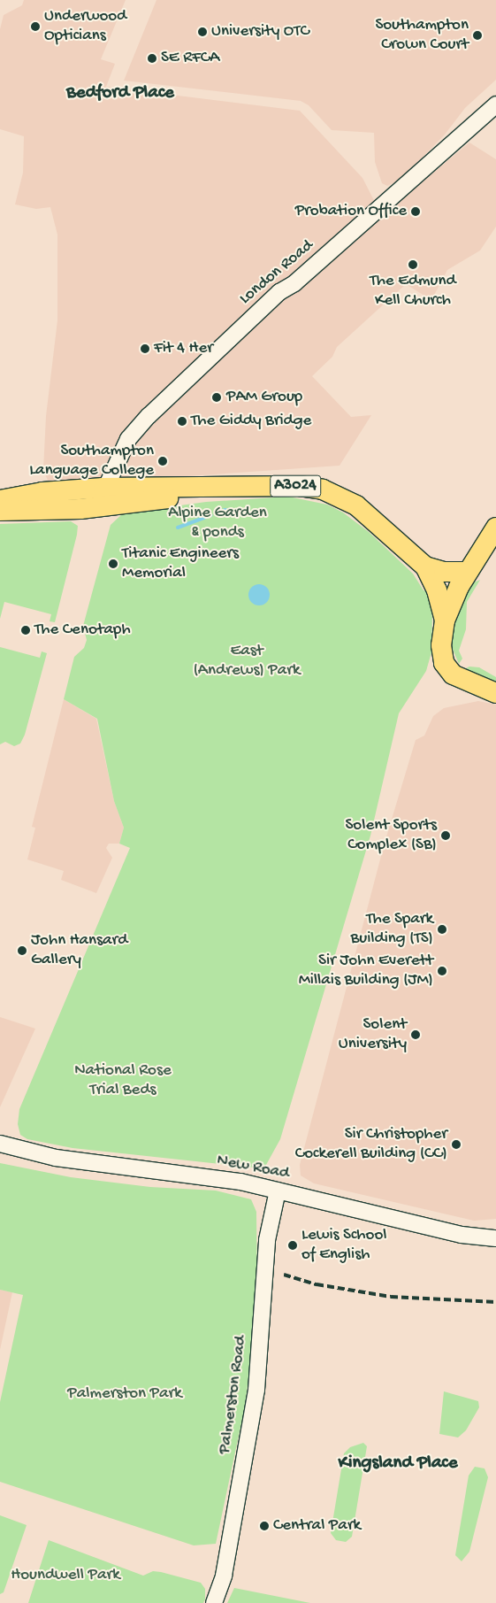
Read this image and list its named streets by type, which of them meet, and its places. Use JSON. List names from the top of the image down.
{
  "streets": {
    "main road": ["A3024"],
    "street": ["London Road", "New Road", "Palmerston Road"]
  },
  "crossings": [
    ["London Road", "A3024"],
    ["New Road", "Palmerston Road"]
  ],
  "districts": ["Bedford Place", "Kingsland Place"],
  "parks": [
    "Alpine Garden & ponds",
    "East (Andrews) Park",
    "National Rose Trial Beds",
    "Palmerston Park",
    "Houndwell Park"
  ],
  "places": [
    "Underwood Opticians",
    "University OTC",
    "Southampton Crown Court",
    "SE RFCA",
    "Probation Office",
    "The Edmund Kell Church",
    "Fit 4 Her",
    "PAM Group",
    "The Giddy Bridge",
    "Southampton Language College",
    "Titanic Engineers Memorial",
    "The Cenotaph",
    "Solent Sports Complex (SB)",
    "The Spark Building (TS)",
    "John Hansard Gallery",
    "Sir John Everett Millais Building (JM)",
    "Solent University",
    "Sir Christopher Cockerell Building (CC)",
    "Lewis School of English",
    "Central Park"
  ]
}
